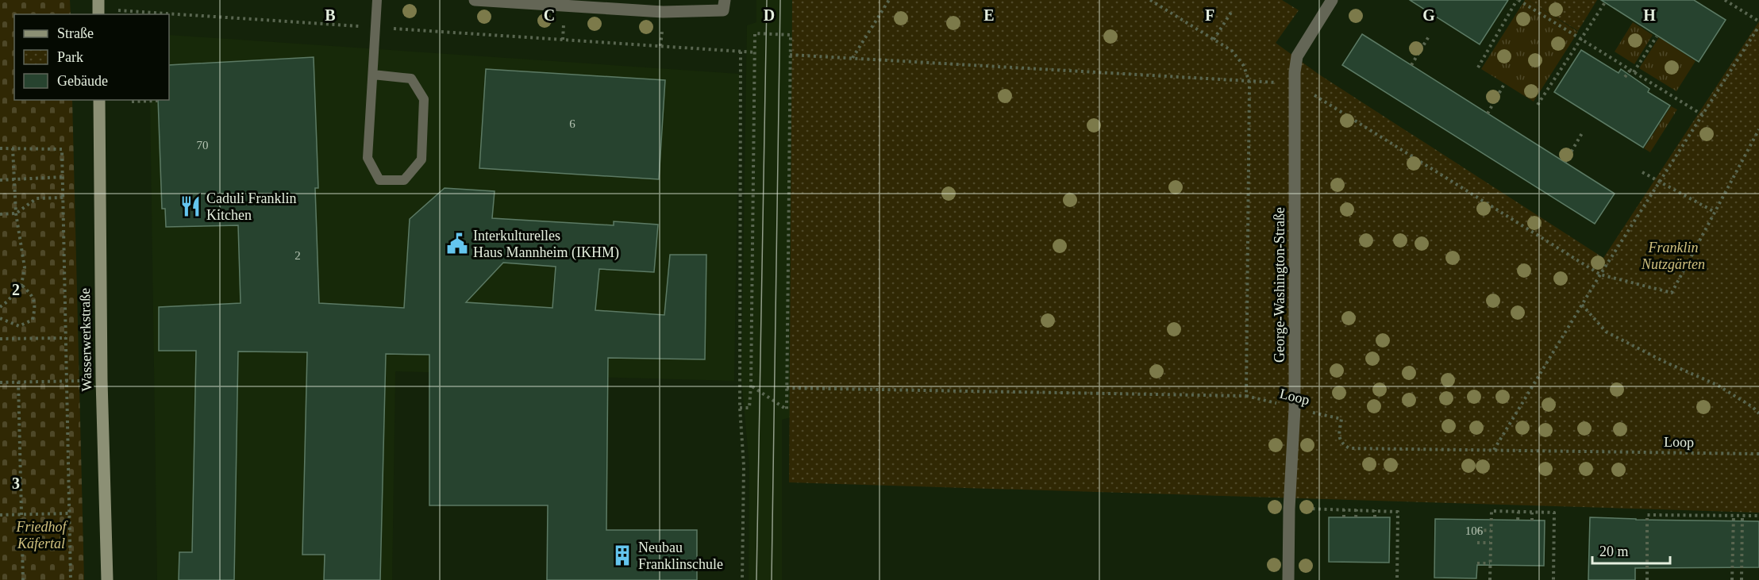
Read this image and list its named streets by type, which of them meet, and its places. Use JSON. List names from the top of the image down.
{
  "streets": {
    "street": ["George-Washington-Straße", "Wasserwerkstraße"],
    "path": ["Loop"]
  },
  "crossings": [
    ["George-Washington-Straße", "Loop"]
  ],
  "parks": ["Franklin Nutzgärten", "Friedhof Käfertal"],
  "places": {
    "restaurant": ["Caduli Franklin Kitchen"],
    "public building": ["Interkulturelles Haus Mannheim (IKHM)"],
    "building": ["Neubau Franklinschule"]
  },
  "house_numbers": [
    "6",
    "70",
    "2",
    "106"
  ],
  "legend": ["Straße", "Park", "Gebäude"],
  "scale_bar": "20 m",
  "grid": {
    "columns": [
      "B",
      "C",
      "D",
      "E",
      "F",
      "G",
      "H"
    ],
    "rows": ["2", "3"]
  }
}
